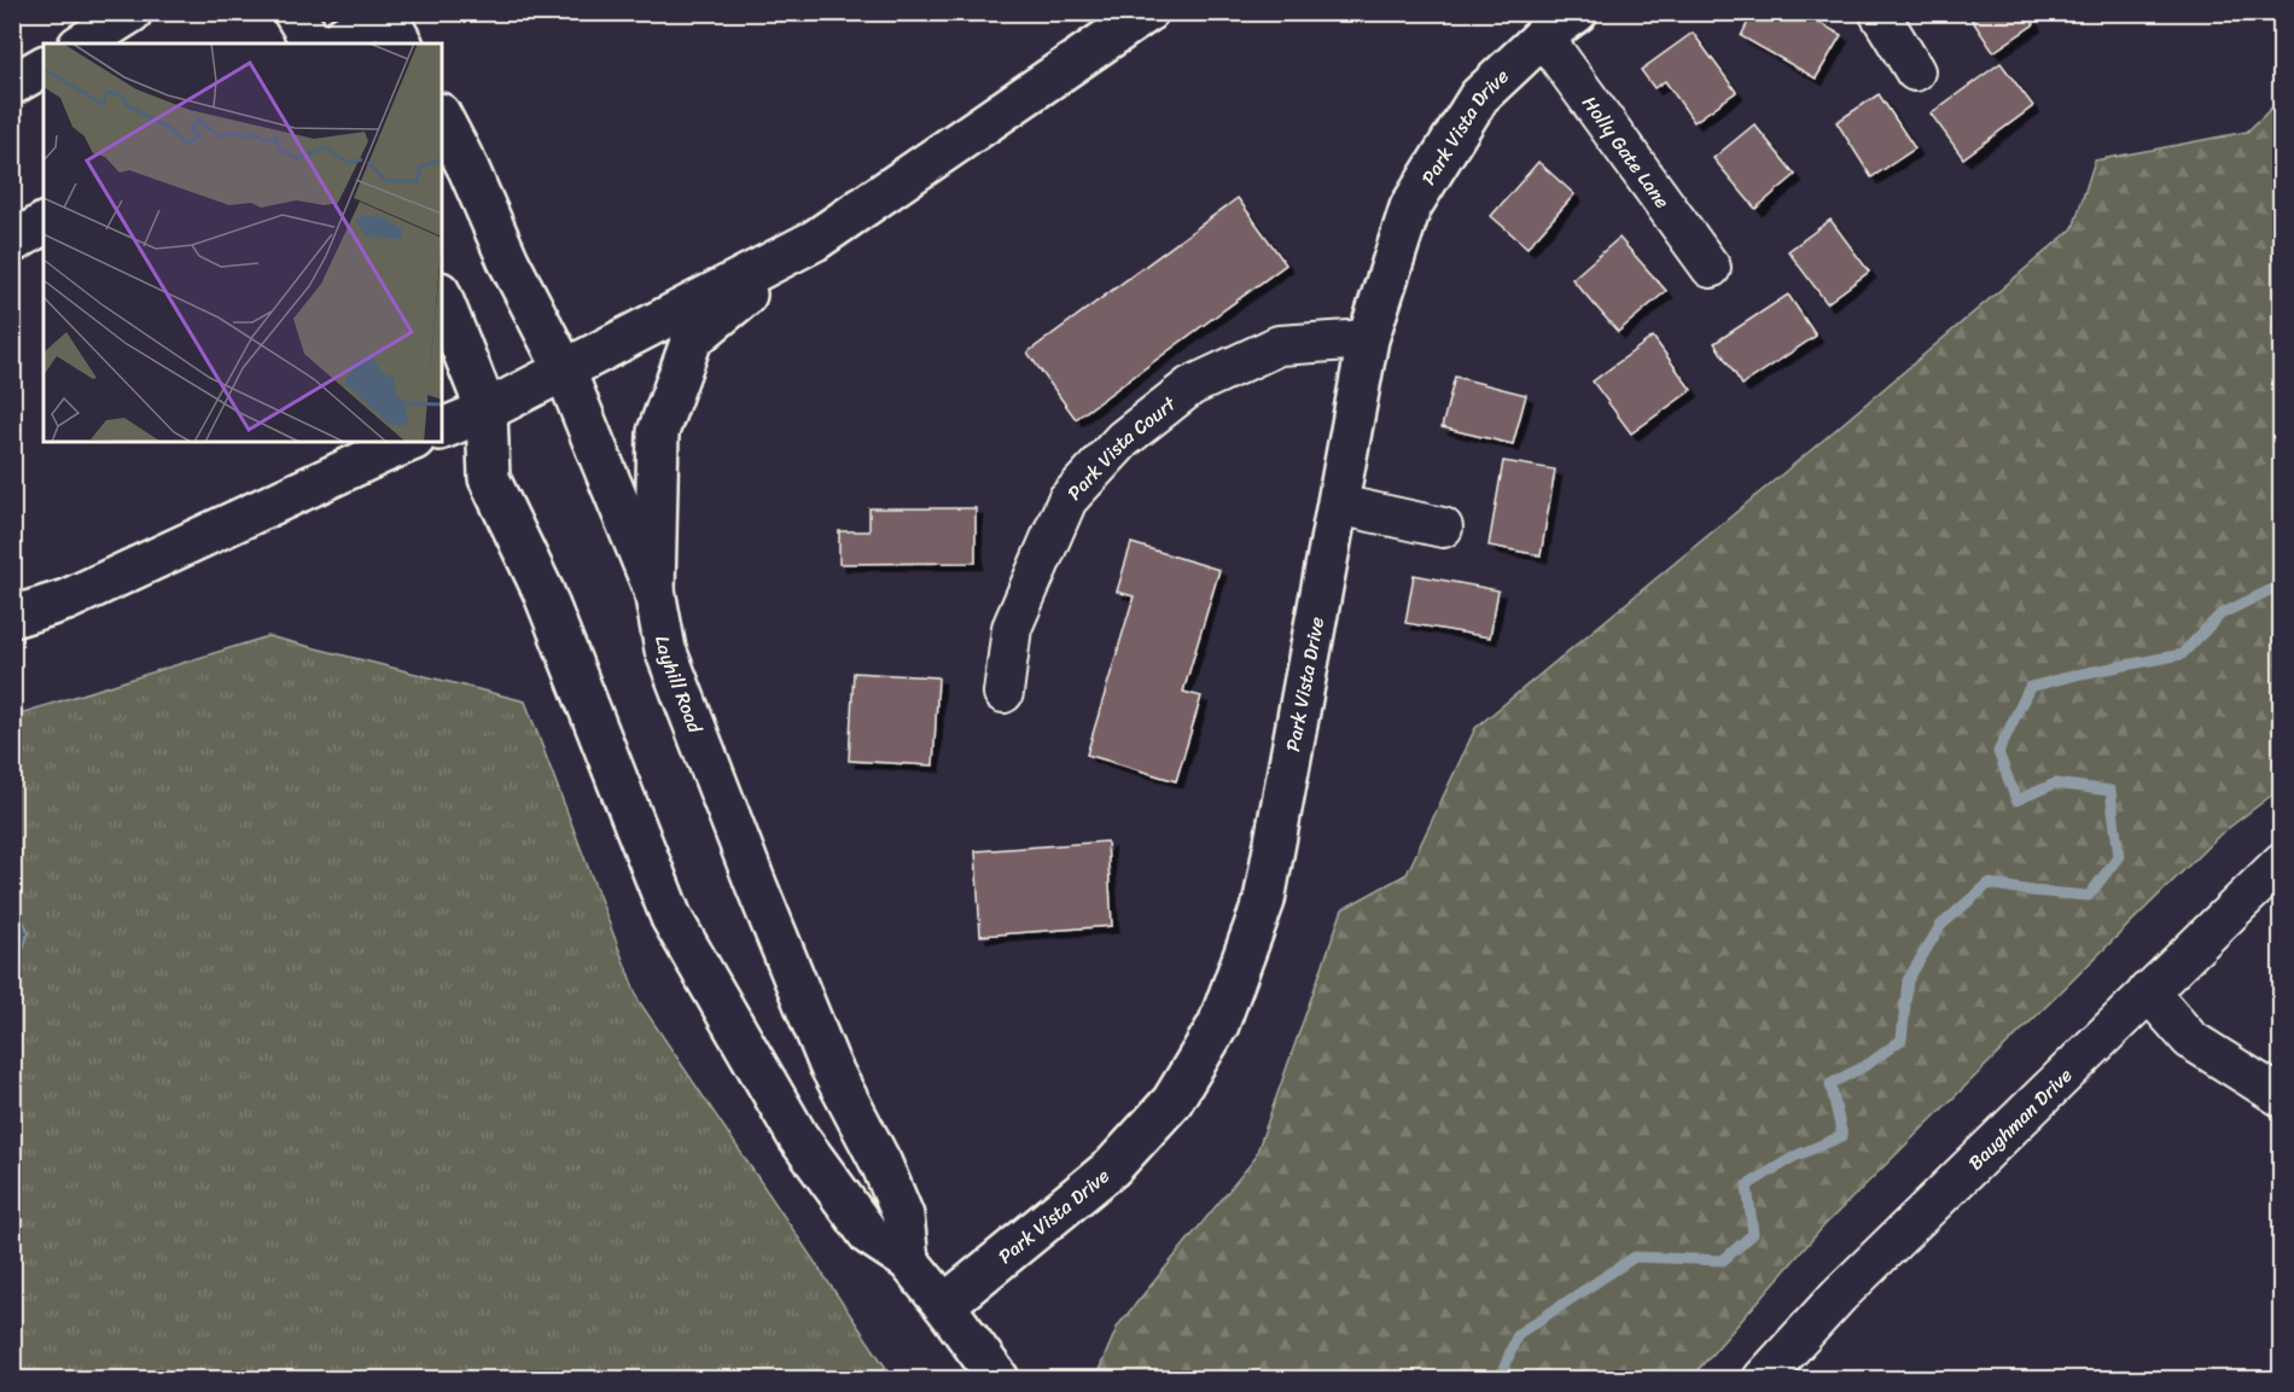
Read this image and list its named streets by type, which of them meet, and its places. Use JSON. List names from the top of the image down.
{
  "streets": {
    "main road": ["Park Vista Drive", "Layhill Road"],
    "street": ["Holly Gate Lane", "Park Vista Court", "Baughman Drive"]
  },
  "crossings": [
    ["Park Vista Drive", "Holly Gate Lane"],
    ["Park Vista Drive", "Park Vista Court"]
  ]
}
